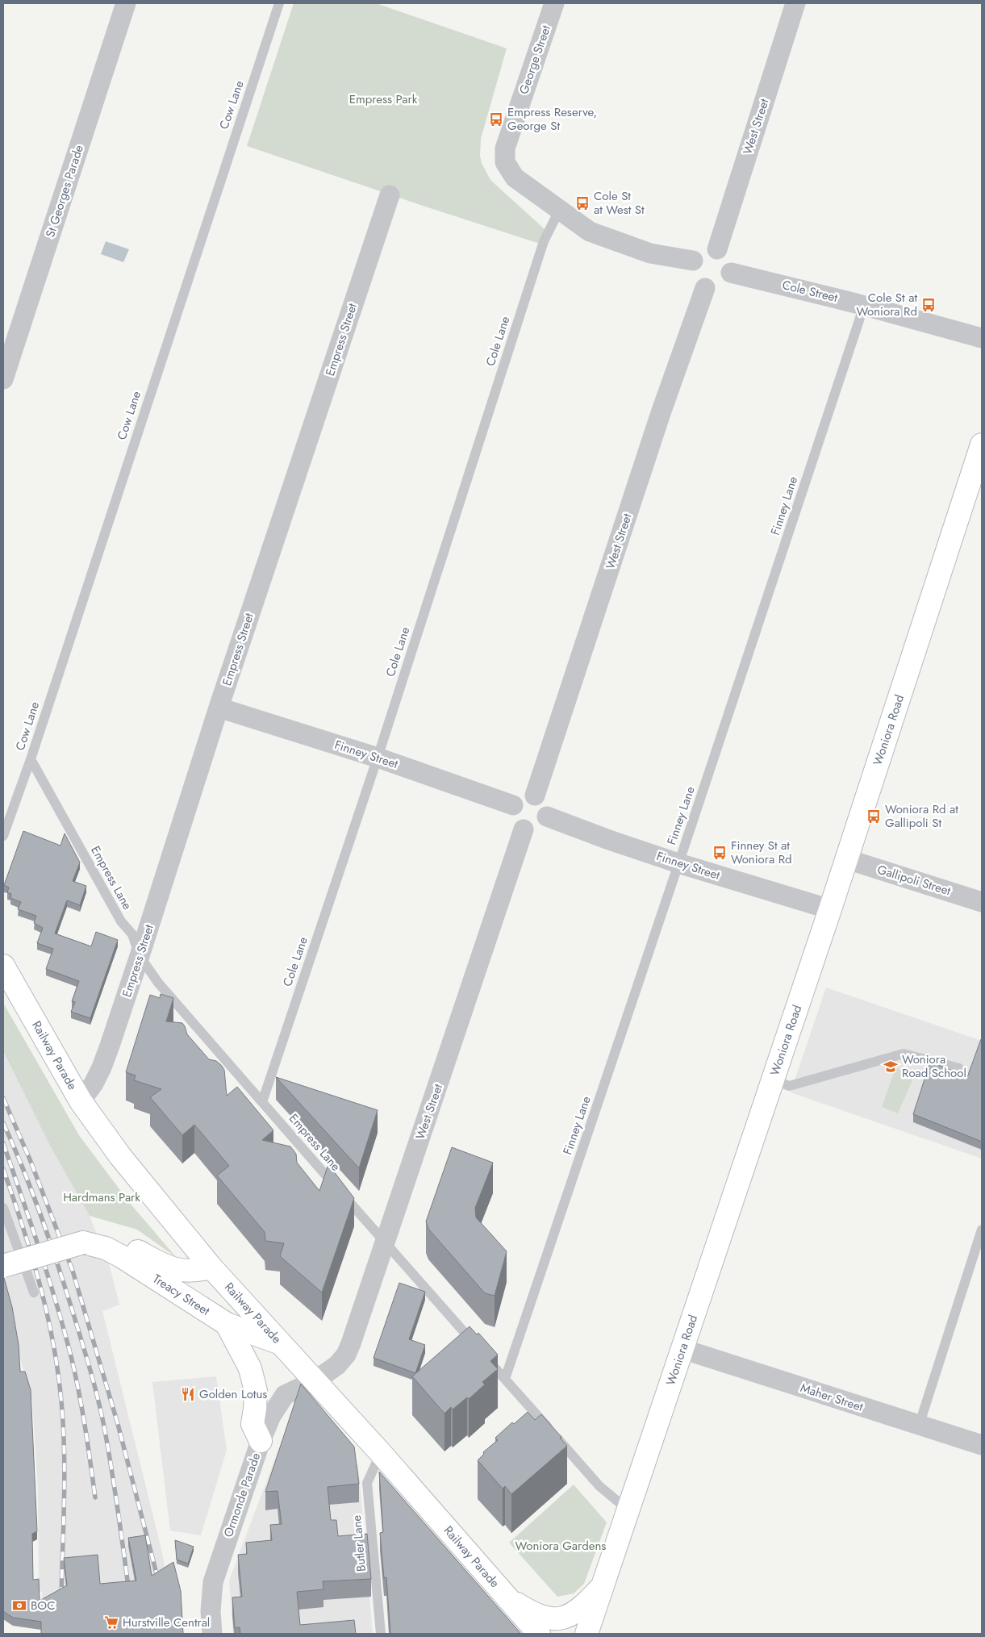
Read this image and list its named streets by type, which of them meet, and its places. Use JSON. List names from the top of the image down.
{
  "streets": {
    "street": [
      "George Street",
      "West Street",
      "St Georges Parade",
      "Cole Street",
      "Empress Street",
      "Woniora Road",
      "Finney Street",
      "Gallipoli Street",
      "Railway Parade",
      "Treacy Street",
      "Maher Street",
      "Ormonde Parade"
    ],
    "lane": [
      "Cow Lane",
      "Cole Lane",
      "Finney Lane",
      "Empress Lane",
      "Butler Lane"
    ]
  },
  "crossings": [
    ["George Street", "Cole Lane"],
    ["Cow Lane", "Empress Lane"],
    ["West Street", "Cole Street"],
    ["West Street", "Finney Street"],
    ["West Street", "Empress Lane"],
    ["West Street", "Railway Parade"],
    ["West Street", "Ormonde Parade"],
    ["Cole Street", "Finney Lane"],
    ["Empress Street", "Finney Street"],
    ["Empress Street", "Empress Lane"],
    ["Empress Street", "Railway Parade"],
    ["Cole Lane", "Finney Street"],
    ["Cole Lane", "Empress Lane"],
    ["Finney Lane", "Finney Street"],
    ["Finney Lane", "Empress Lane"],
    ["Woniora Road", "Finney Street"],
    ["Woniora Road", "Empress Lane"],
    ["Woniora Road", "Gallipoli Street"],
    ["Woniora Road", "Maher Street"],
    ["Railway Parade", "Treacy Street"],
    ["Railway Parade", "Ormonde Parade"],
    ["Railway Parade", "Butler Lane"]
  ],
  "parks": ["Empress Park", "Hardmans Park", "Woniora Gardens"],
  "places": {
    "bus stop": [
      "Empress Reserve, George St",
      "Cole St at West St",
      "Cole St at Woniora Rd",
      "Woniora Rd at Gallipoli St",
      "Finney St at Woniora Rd"
    ],
    "school or university": ["Woniora Road School"],
    "restaurant": ["Golden Lotus"],
    "bank": ["BOC"],
    "supermarket": ["Hurstville Central"]
  }
}
